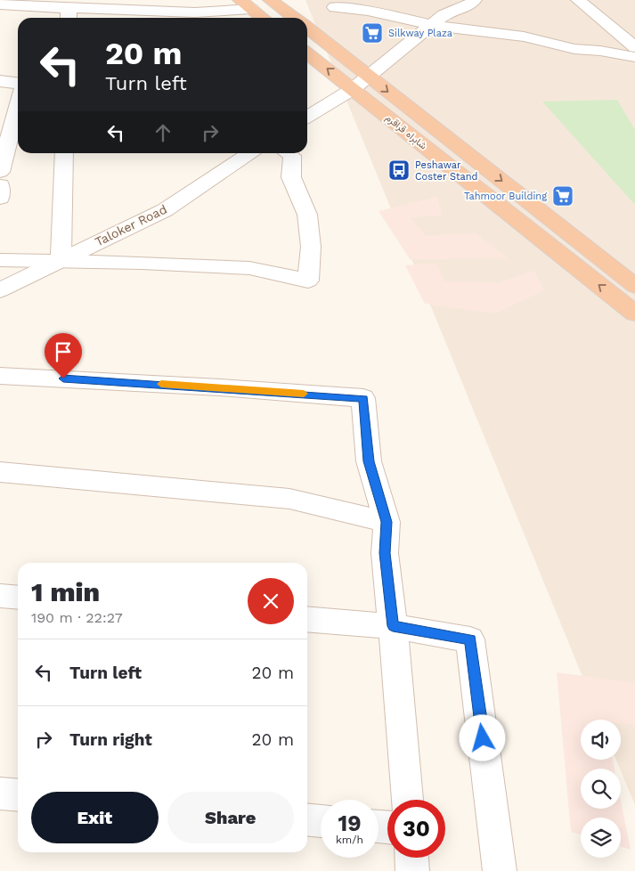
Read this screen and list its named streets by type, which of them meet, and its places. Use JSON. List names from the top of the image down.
{
  "streets": {
    "highway": ["شاہراہ قراقرم"],
    "street": ["Taloker Road"]
  },
  "places": {
    "supermarket": ["Silkway Plaza", "Tahmoor Building"],
    "bus stop": ["Peshawar Coster Stand"]
  },
  "page": {
    "turn": ["20 m", "Turn left"],
    "heading": ["1 min", "190 m · 22:27"],
    "list": [
      {
        "name": "Turn left",
        "value": "20 m"
      },
      {
        "name": "Turn right",
        "value": "20 m"
      }
    ],
    "buttons": ["Exit", "Share"],
    "speed": "19 km/h",
    "limit": "30"
  }
}
